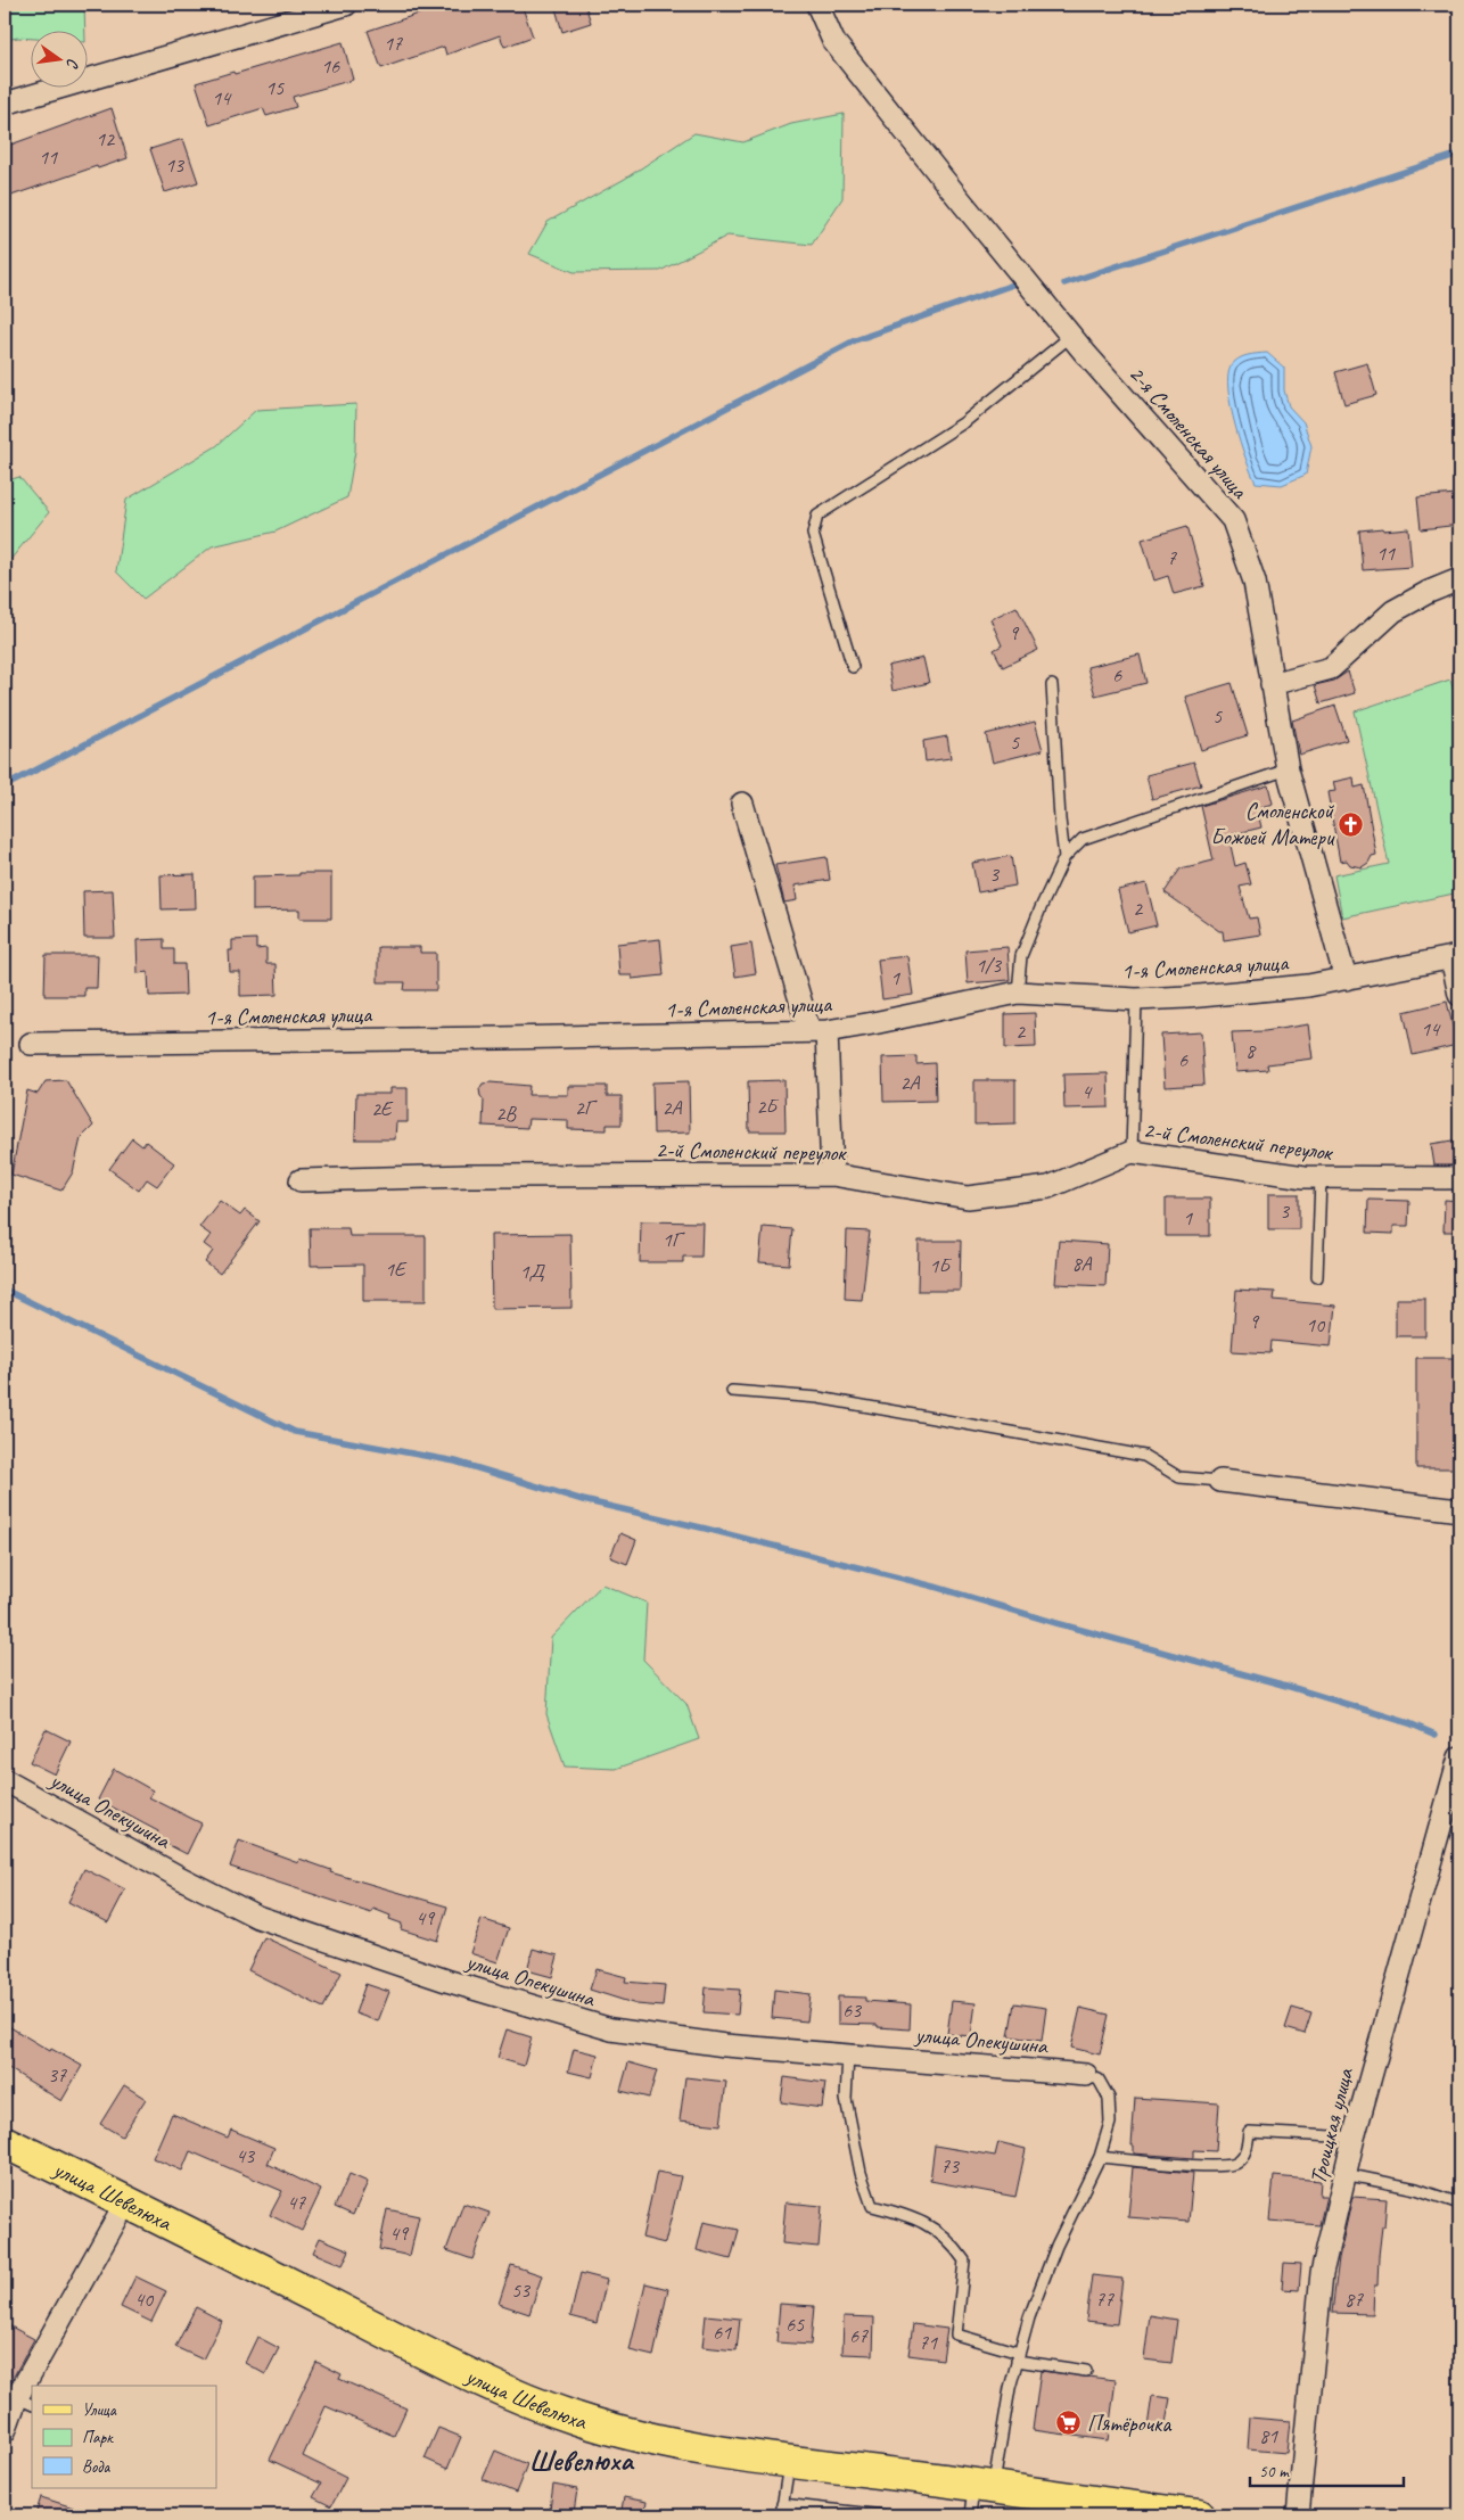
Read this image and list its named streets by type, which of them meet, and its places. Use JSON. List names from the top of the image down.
{
  "streets": {
    "main road": ["улица Шевелюха"],
    "street": [
      "2-я Смоленская улица",
      "1-я Смоленская улица",
      "2-й Смоленский переулок",
      "улица Опекушина",
      "Троицкая улица"
    ]
  },
  "crossings": [
    ["2-я Смоленская улица", "1-я Смоленская улица"]
  ],
  "districts": ["Шевелюха"],
  "places": {
    "church": ["Смоленской Божьей Матери"],
    "supermarket": ["Пятёрочка"]
  },
  "house_numbers": [
    "17",
    "16",
    "15",
    "14",
    "12",
    "11",
    "13",
    "11",
    "7",
    "9",
    "6",
    "5",
    "5",
    "3",
    "2",
    "1/3",
    "1",
    "14",
    "2",
    "8",
    "6",
    "2А",
    "4",
    "2Б",
    "2Г",
    "2А",
    "2Е",
    "2В",
    "3",
    "1",
    "1Г",
    "8А",
    "1Б",
    "1Е",
    "1Д",
    "9",
    "10",
    "49",
    "63",
    "37",
    "43",
    "73",
    "47",
    "49",
    "53",
    "40",
    "77",
    "87",
    "65",
    "61",
    "67",
    "71",
    "81"
  ],
  "legend": ["Улица", "Парк", "Вода"],
  "scale_bar": "50 m",
  "north": "right"
}
